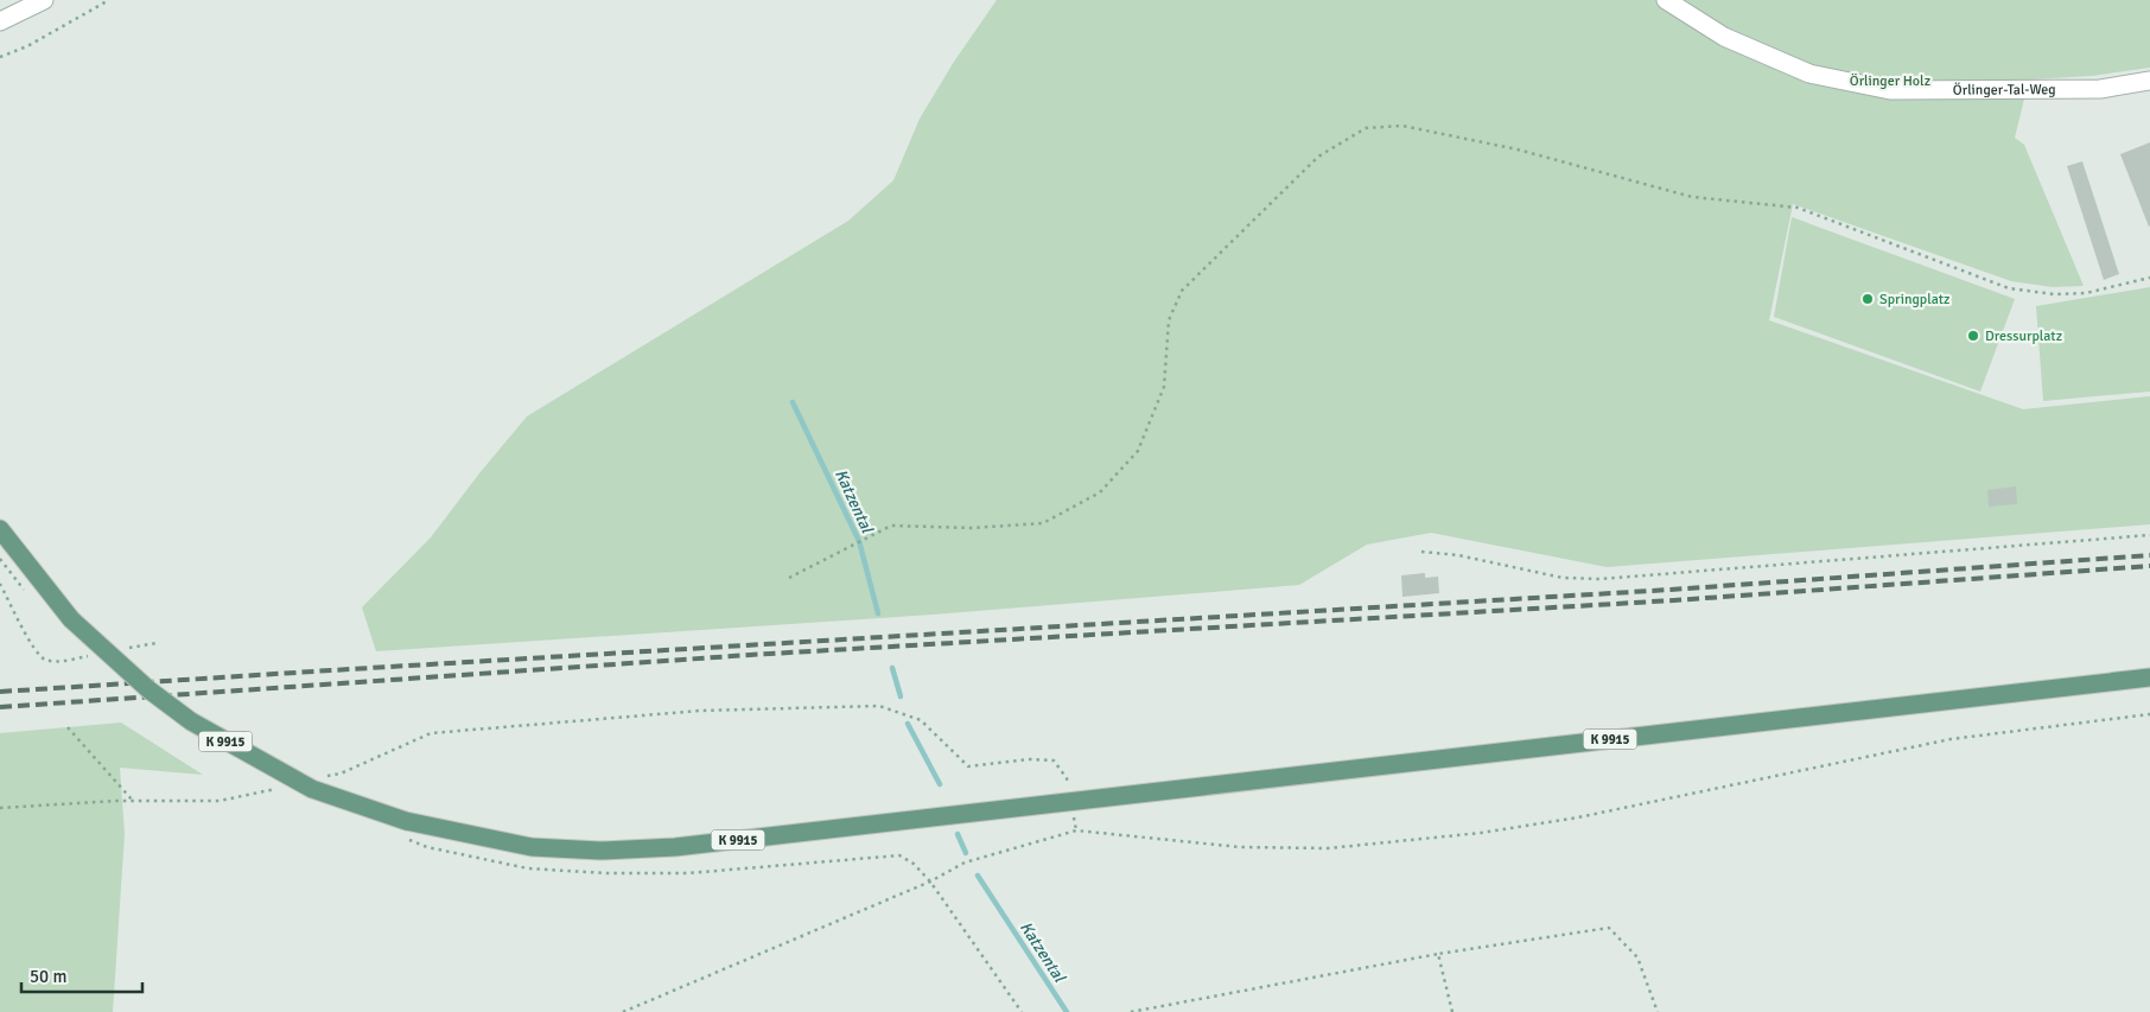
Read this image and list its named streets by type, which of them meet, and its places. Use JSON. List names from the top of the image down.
{
  "streets": {
    "main road": ["K 9915"],
    "street": ["Örlinger-Tal-Weg"]
  },
  "water": ["Katzental"],
  "parks": ["Örlinger Holz"],
  "places": ["Springplatz", "Dressurplatz"],
  "scale_bar": "50 m"
}
